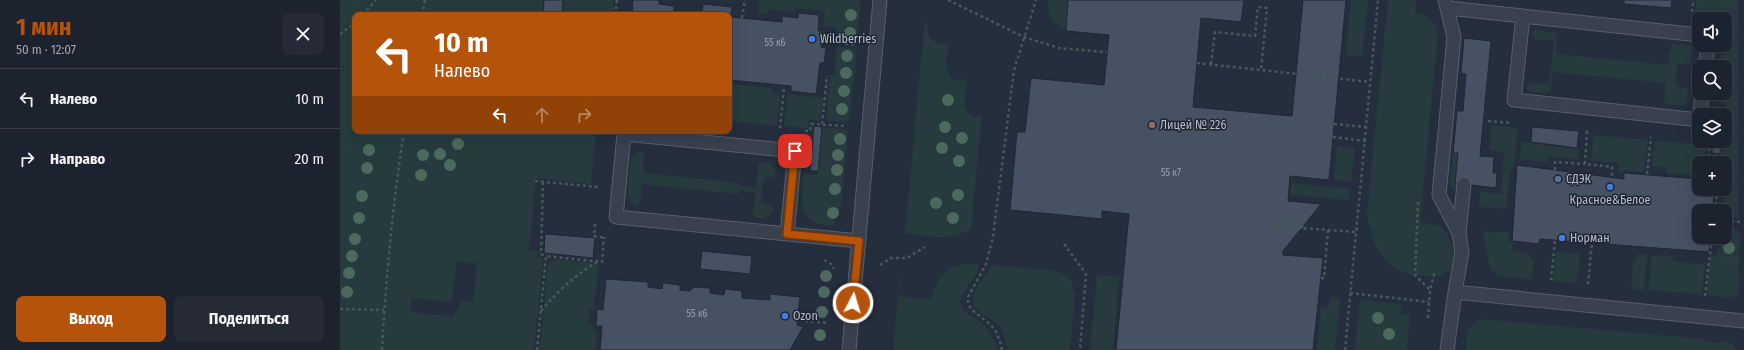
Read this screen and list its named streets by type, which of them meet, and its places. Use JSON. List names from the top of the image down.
{
  "places": [
    "Wildberries",
    "Лицей № 226",
    "СДЭК",
    "Красное&Белое",
    "Норман",
    "Ozon"
  ],
  "house_numbers": ["55 к6", "55 к7", "55 к6"],
  "page": {
    "heading": ["1 мин", "50 m · 12:07"],
    "map_buttons": ["+", "−"],
    "turn": ["10 m", "Налево"],
    "list": [
      {
        "name": "Налево",
        "value": "10 m"
      },
      {
        "name": "Направо",
        "value": "20 m"
      }
    ],
    "buttons": ["Выход", "Поделиться"]
  }
}
